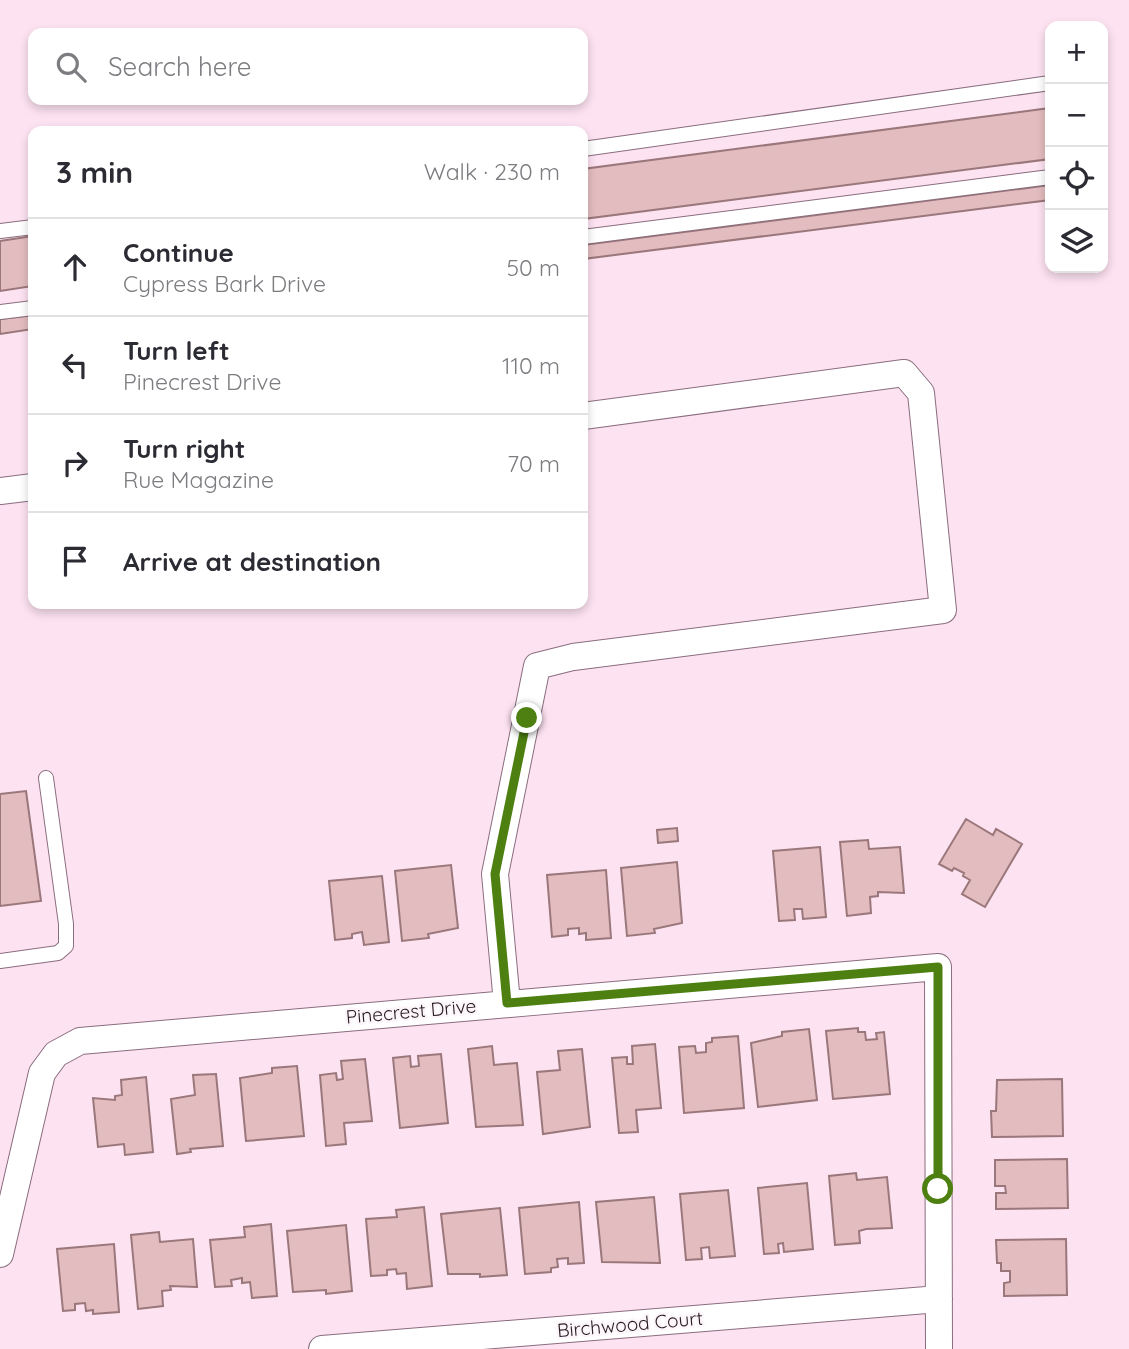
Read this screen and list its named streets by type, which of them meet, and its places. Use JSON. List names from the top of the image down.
{
  "streets": {
    "street": ["Pinecrest Drive", "Birchwood Court"]
  },
  "crossings": [
    ["Pinecrest Drive", "Birchwood Court"]
  ],
  "page": {
    "map_buttons": ["+", "−"],
    "search": "Search here",
    "heading": ["3 min", "Walk · 230 m"],
    "list": [
      ["Continue", "Cypress Bark Drive", "50 m"],
      ["Turn left", "Pinecrest Drive", "110 m"],
      ["Turn right", "Rue Magazine", "70 m"],
      "Arrive at destination"
    ]
  }
}
